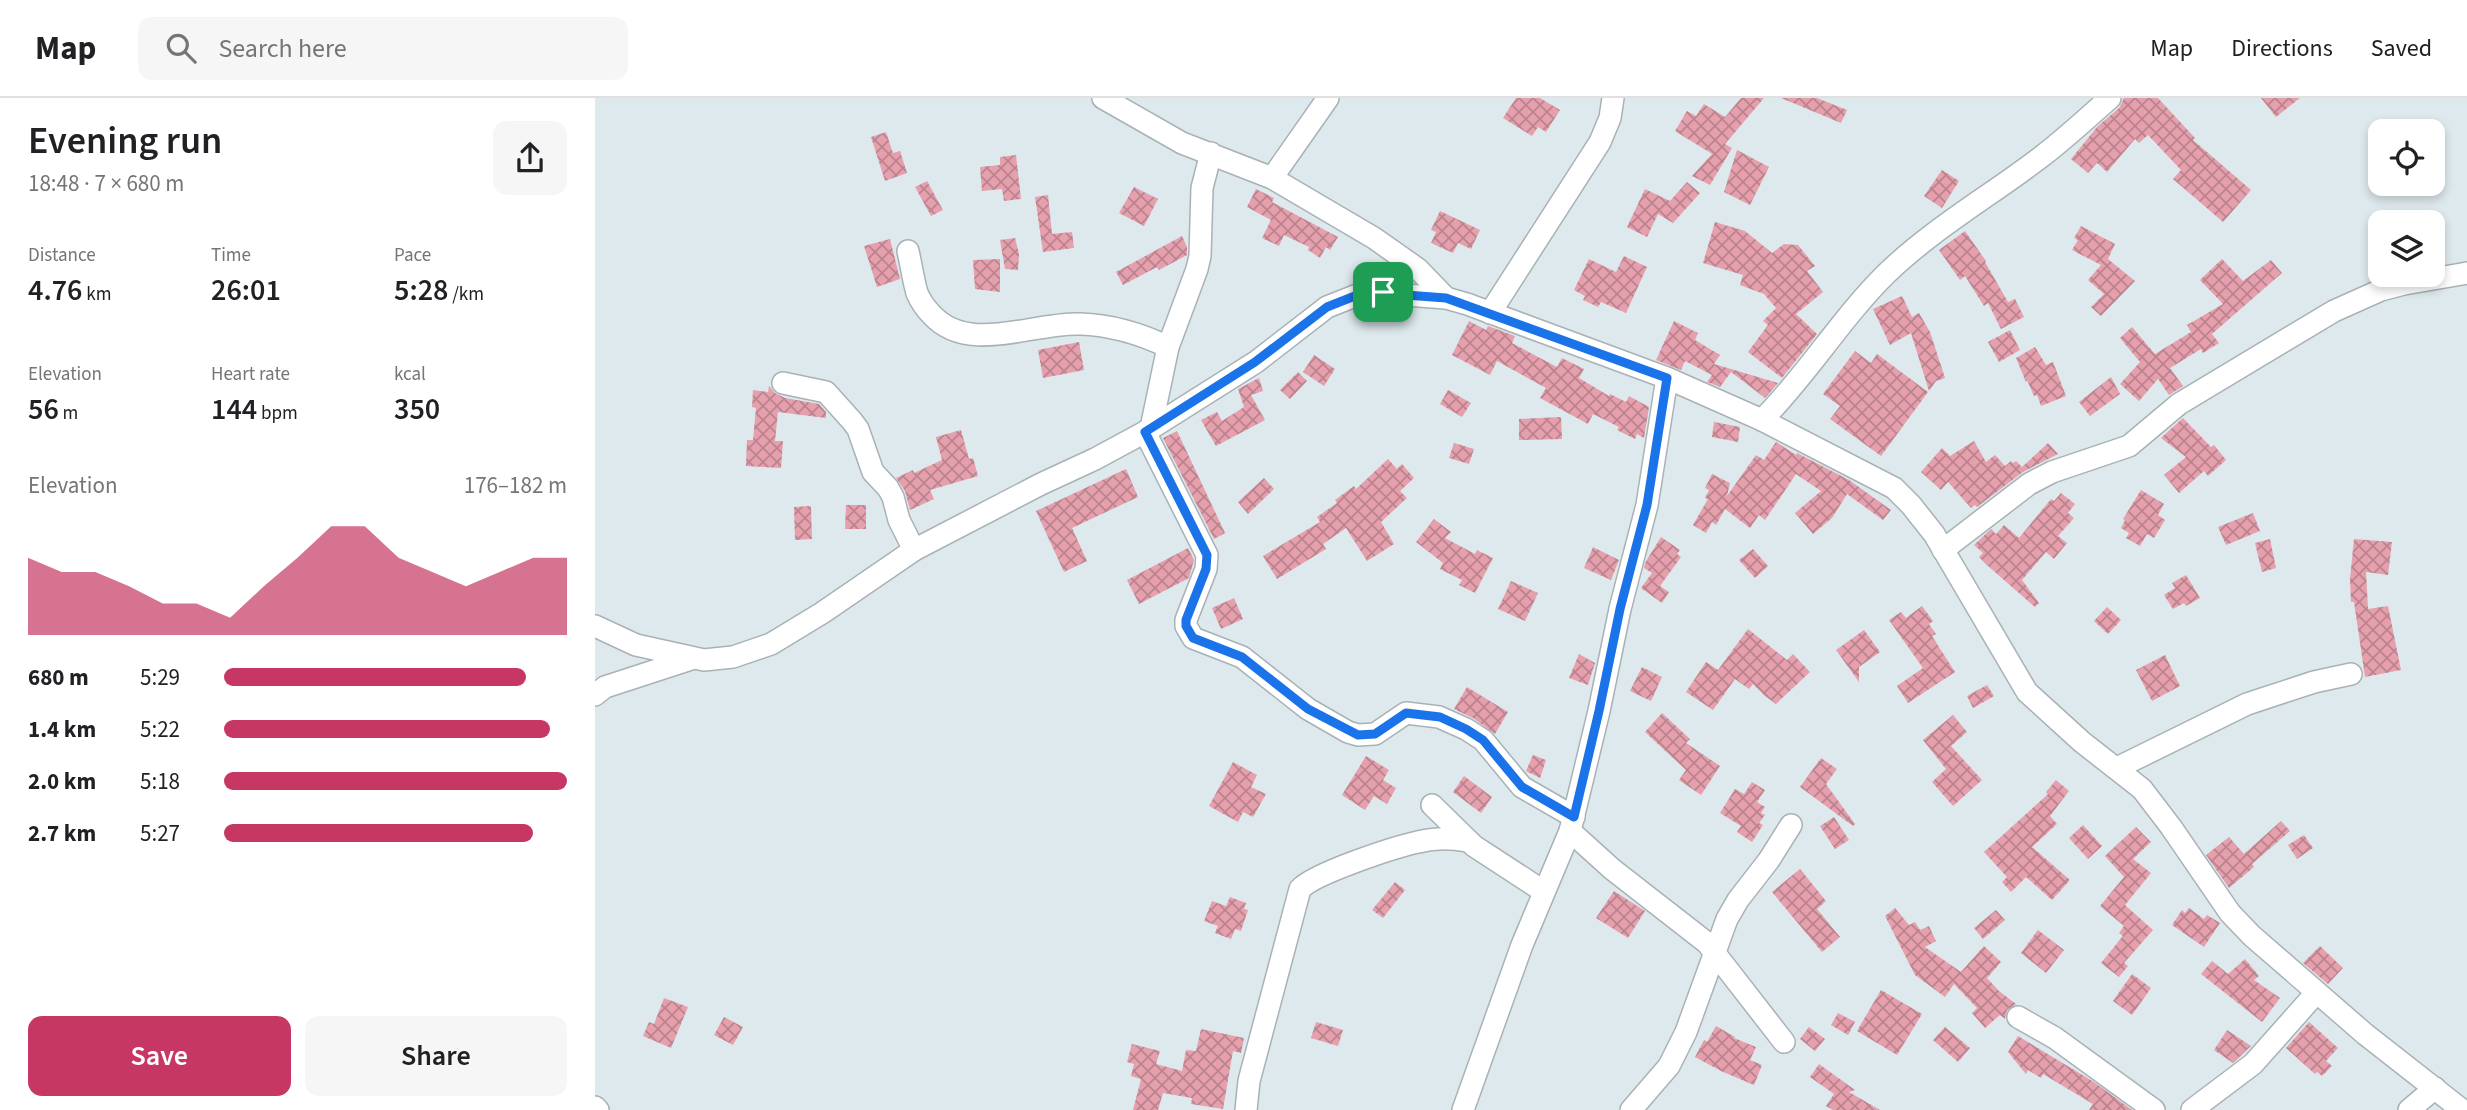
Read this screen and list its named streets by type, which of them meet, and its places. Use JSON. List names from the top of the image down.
{
  "page": {
    "header": "Map",
    "search": "Search here",
    "nav": ["Map", "Directions", "Saved"],
    "heading": ["Evening run", "18:48 · 7 × 680 m"],
    "stats": [
      ["Distance", "4.76 km"],
      ["Time", "26:01"],
      ["Pace", "5:28 /km"],
      ["Elevation", "56 m"],
      ["Heart rate", "144 bpm"],
      ["kcal", "350"]
    ],
    "chart": ["Elevation", "176–182 m"],
    "list": [
      {
        "name": "680 m",
        "note": "5:29"
      },
      {
        "name": "1.4 km",
        "note": "5:22"
      },
      {
        "name": "2.0 km",
        "note": "5:18"
      },
      {
        "name": "2.7 km",
        "note": "5:27"
      }
    ],
    "buttons": ["Save", "Share"]
  }
}
